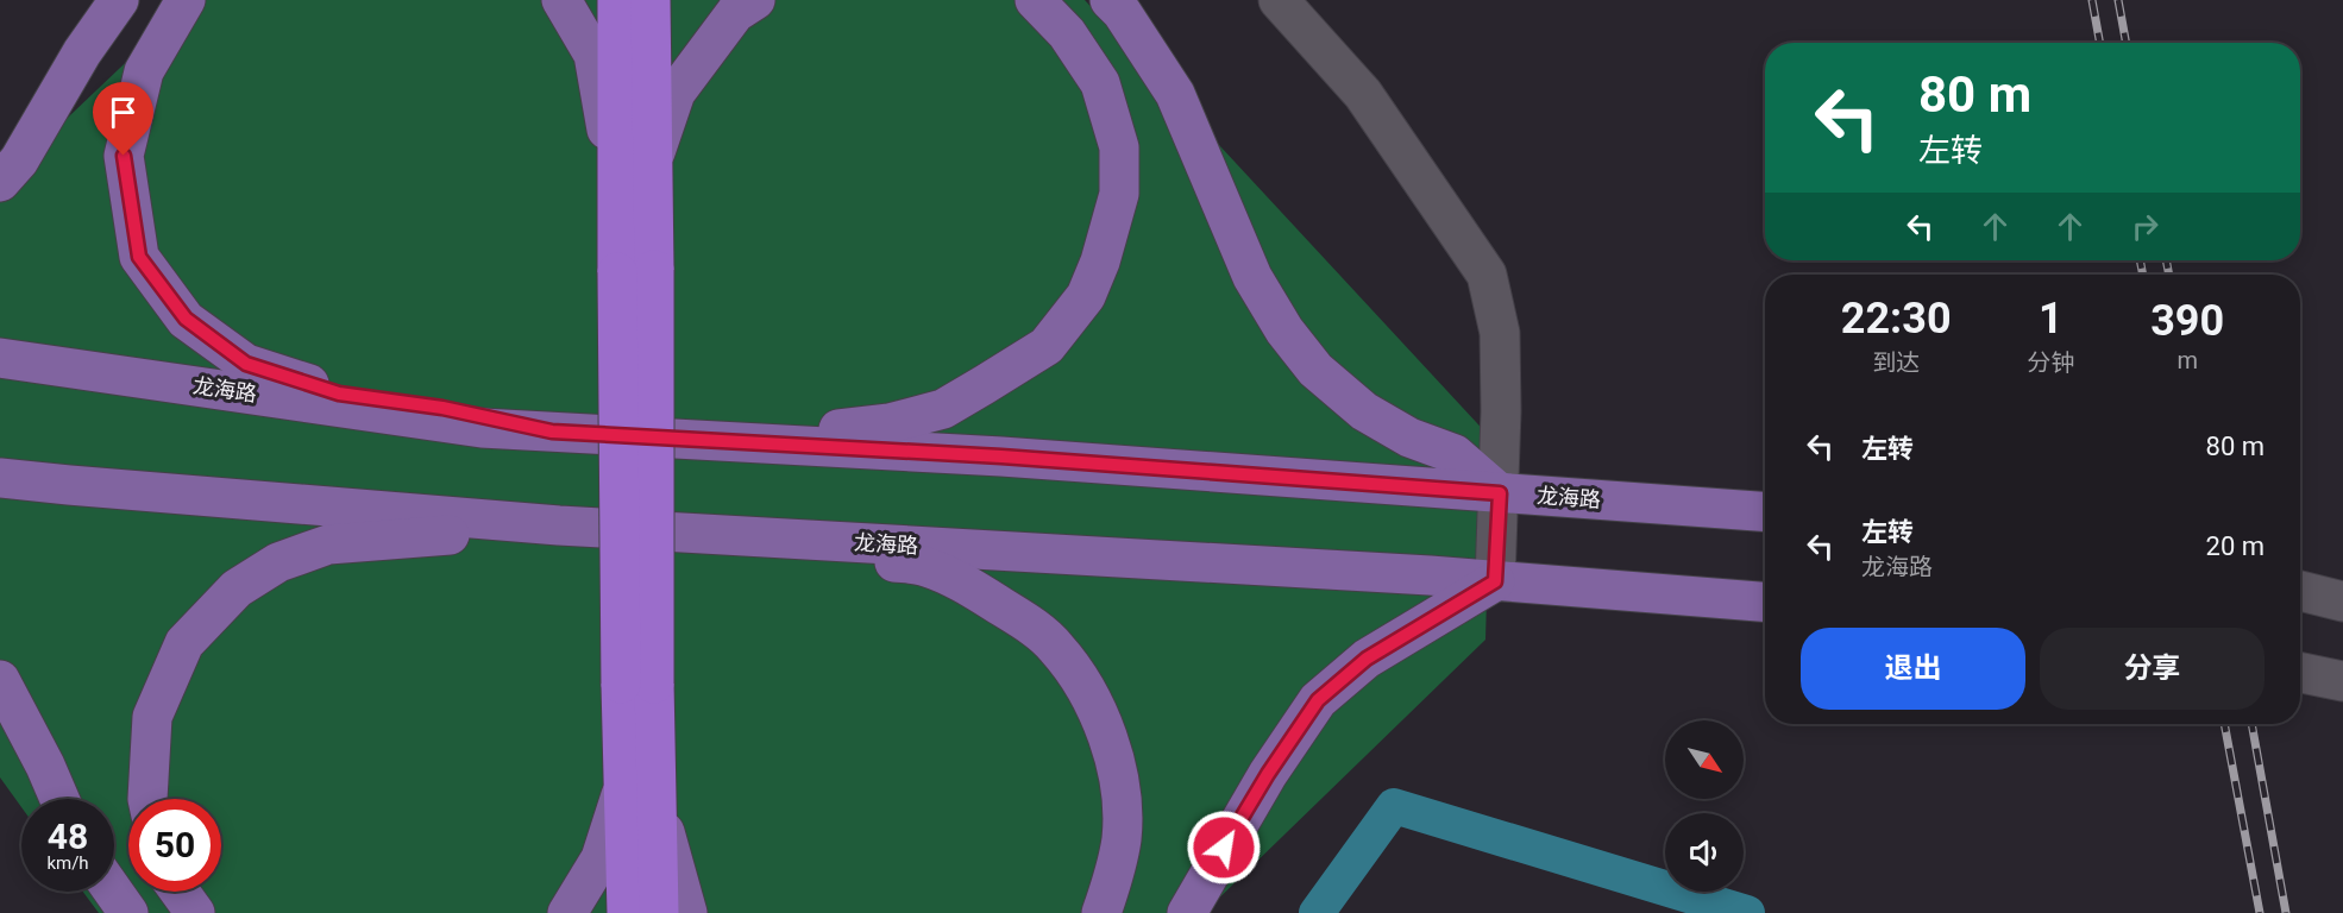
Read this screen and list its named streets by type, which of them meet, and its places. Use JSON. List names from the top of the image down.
{
  "streets": {
    "main road": ["龙海路"]
  },
  "north": "bottom right",
  "page": {
    "turn": ["80 m", "左转"],
    "eta": [
      "22:30",
      "到达",
      "1",
      "分钟",
      "390",
      "m"
    ],
    "list": [
      {
        "name": "左转",
        "value": "80 m"
      },
      {
        "name": "左转",
        "note": "龙海路",
        "value": "20 m"
      }
    ],
    "buttons": ["退出", "分享"],
    "speed": "48 km/h",
    "limit": "50"
  }
}
